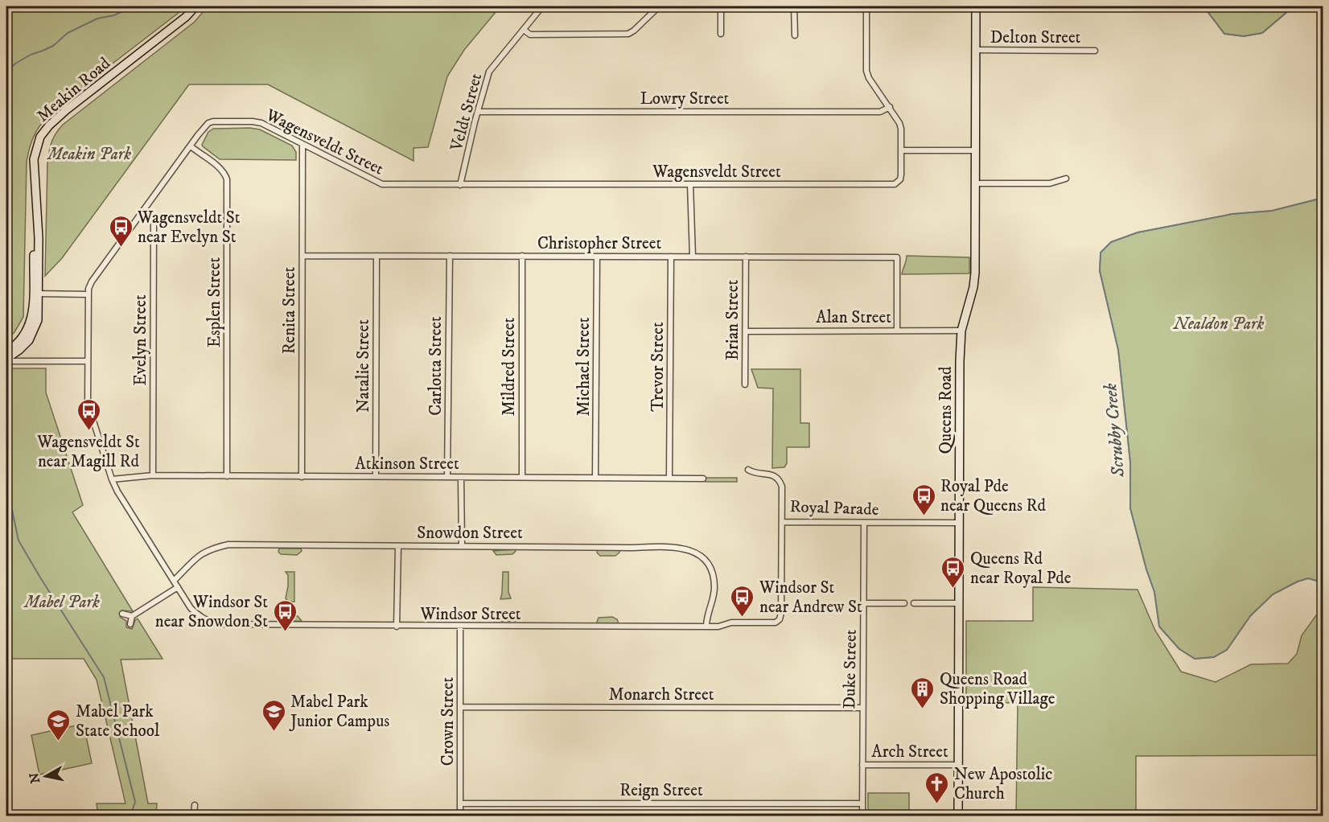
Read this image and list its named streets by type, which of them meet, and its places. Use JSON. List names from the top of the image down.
{
  "streets": {
    "street": [
      "Delton Street",
      "Meakin Road",
      "Lowry Street",
      "Veldt Street",
      "Wagensveldt Street",
      "Christopher Street",
      "Esplen Street",
      "Renita Street",
      "Alan Street",
      "Brian Street",
      "Evelyn Street",
      "Natalie Street",
      "Carlotta Street",
      "Mildred Street",
      "Michael Street",
      "Trevor Street",
      "Queens Road",
      "Atkinson Street",
      "Royal Parade",
      "Snowdon Street",
      "Windsor Street",
      "Duke Street",
      "Monarch Street",
      "Crown Street",
      "Arch Street",
      "Reign Street"
    ]
  },
  "crossings": [
    ["Delton Street", "Queens Road"],
    ["Lowry Street", "Veldt Street"],
    ["Veldt Street", "Wagensveldt Street"],
    ["Wagensveldt Street", "Esplen Street"],
    ["Wagensveldt Street", "Renita Street"],
    ["Wagensveldt Street", "Evelyn Street"],
    ["Wagensveldt Street", "Atkinson Street"],
    ["Wagensveldt Street", "Snowdon Street"],
    ["Wagensveldt Street", "Windsor Street"],
    ["Christopher Street", "Renita Street"],
    ["Christopher Street", "Alan Street"],
    ["Christopher Street", "Brian Street"],
    ["Christopher Street", "Natalie Street"],
    ["Christopher Street", "Carlotta Street"],
    ["Christopher Street", "Mildred Street"],
    ["Christopher Street", "Michael Street"],
    ["Christopher Street", "Trevor Street"],
    ["Esplen Street", "Atkinson Street"],
    ["Renita Street", "Atkinson Street"],
    ["Alan Street", "Brian Street"],
    ["Alan Street", "Queens Road"],
    ["Evelyn Street", "Atkinson Street"],
    ["Natalie Street", "Atkinson Street"],
    ["Carlotta Street", "Atkinson Street"],
    ["Mildred Street", "Atkinson Street"],
    ["Michael Street", "Atkinson Street"],
    ["Trevor Street", "Atkinson Street"],
    ["Queens Road", "Royal Parade"],
    ["Queens Road", "Arch Street"],
    ["Royal Parade", "Windsor Street"],
    ["Royal Parade", "Duke Street"],
    ["Snowdon Street", "Windsor Street"],
    ["Windsor Street", "Crown Street"],
    ["Duke Street", "Monarch Street"],
    ["Duke Street", "Arch Street"],
    ["Duke Street", "Reign Street"],
    ["Monarch Street", "Crown Street"],
    ["Crown Street", "Reign Street"]
  ],
  "water": ["Scrubby Creek"],
  "parks": ["Meakin Park", "Nealdon Park", "Mabel Park"],
  "places": {
    "bus stop": [
      "Wagensveldt St near Evelyn St",
      "Wagensveldt St near Magill Rd",
      "Royal Pde near Queens Rd",
      "Queens Rd near Royal Pde",
      "Windsor St near Andrew St",
      "Windsor St near Snowdon St"
    ],
    "building": ["Queens Road Shopping Village"],
    "school or university": ["Mabel Park Junior Campus", "Mabel Park State School"],
    "church": ["New Apostolic Church"]
  },
  "north": "left"
}
